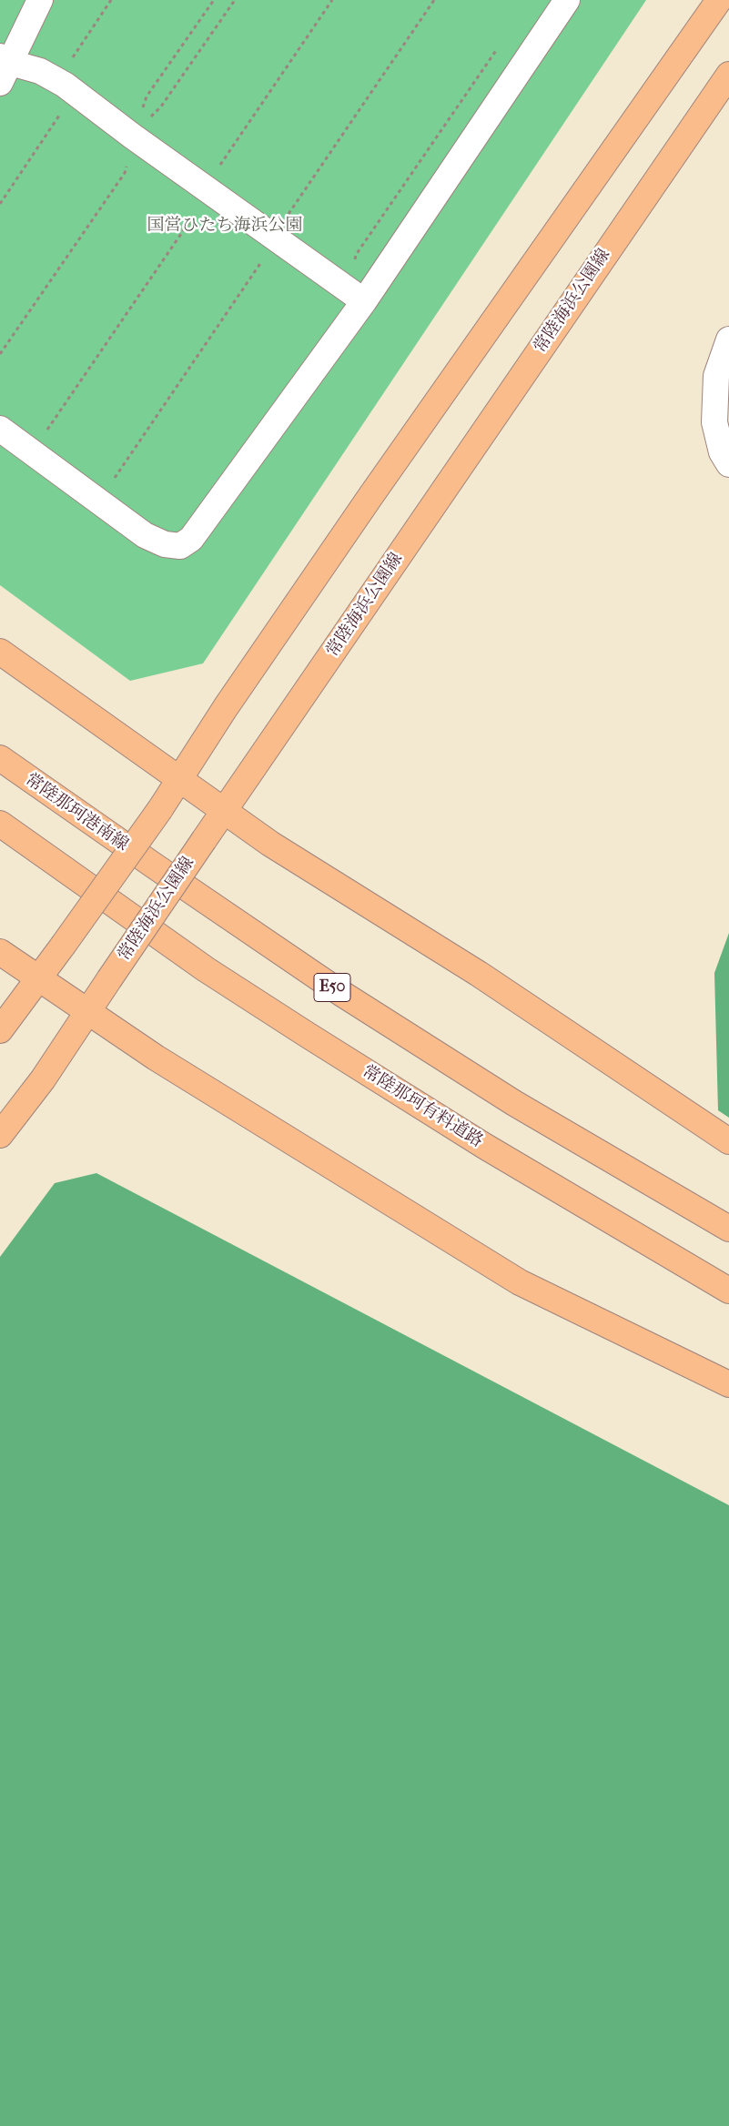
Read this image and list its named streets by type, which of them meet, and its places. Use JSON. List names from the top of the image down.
{
  "streets": {
    "main road": [
      "常陸海浜公園線",
      "常陸那珂港南線",
      "E50",
      "常陸那珂有料道路"
    ]
  },
  "parks": ["国営ひたち海浜公園"]
}
